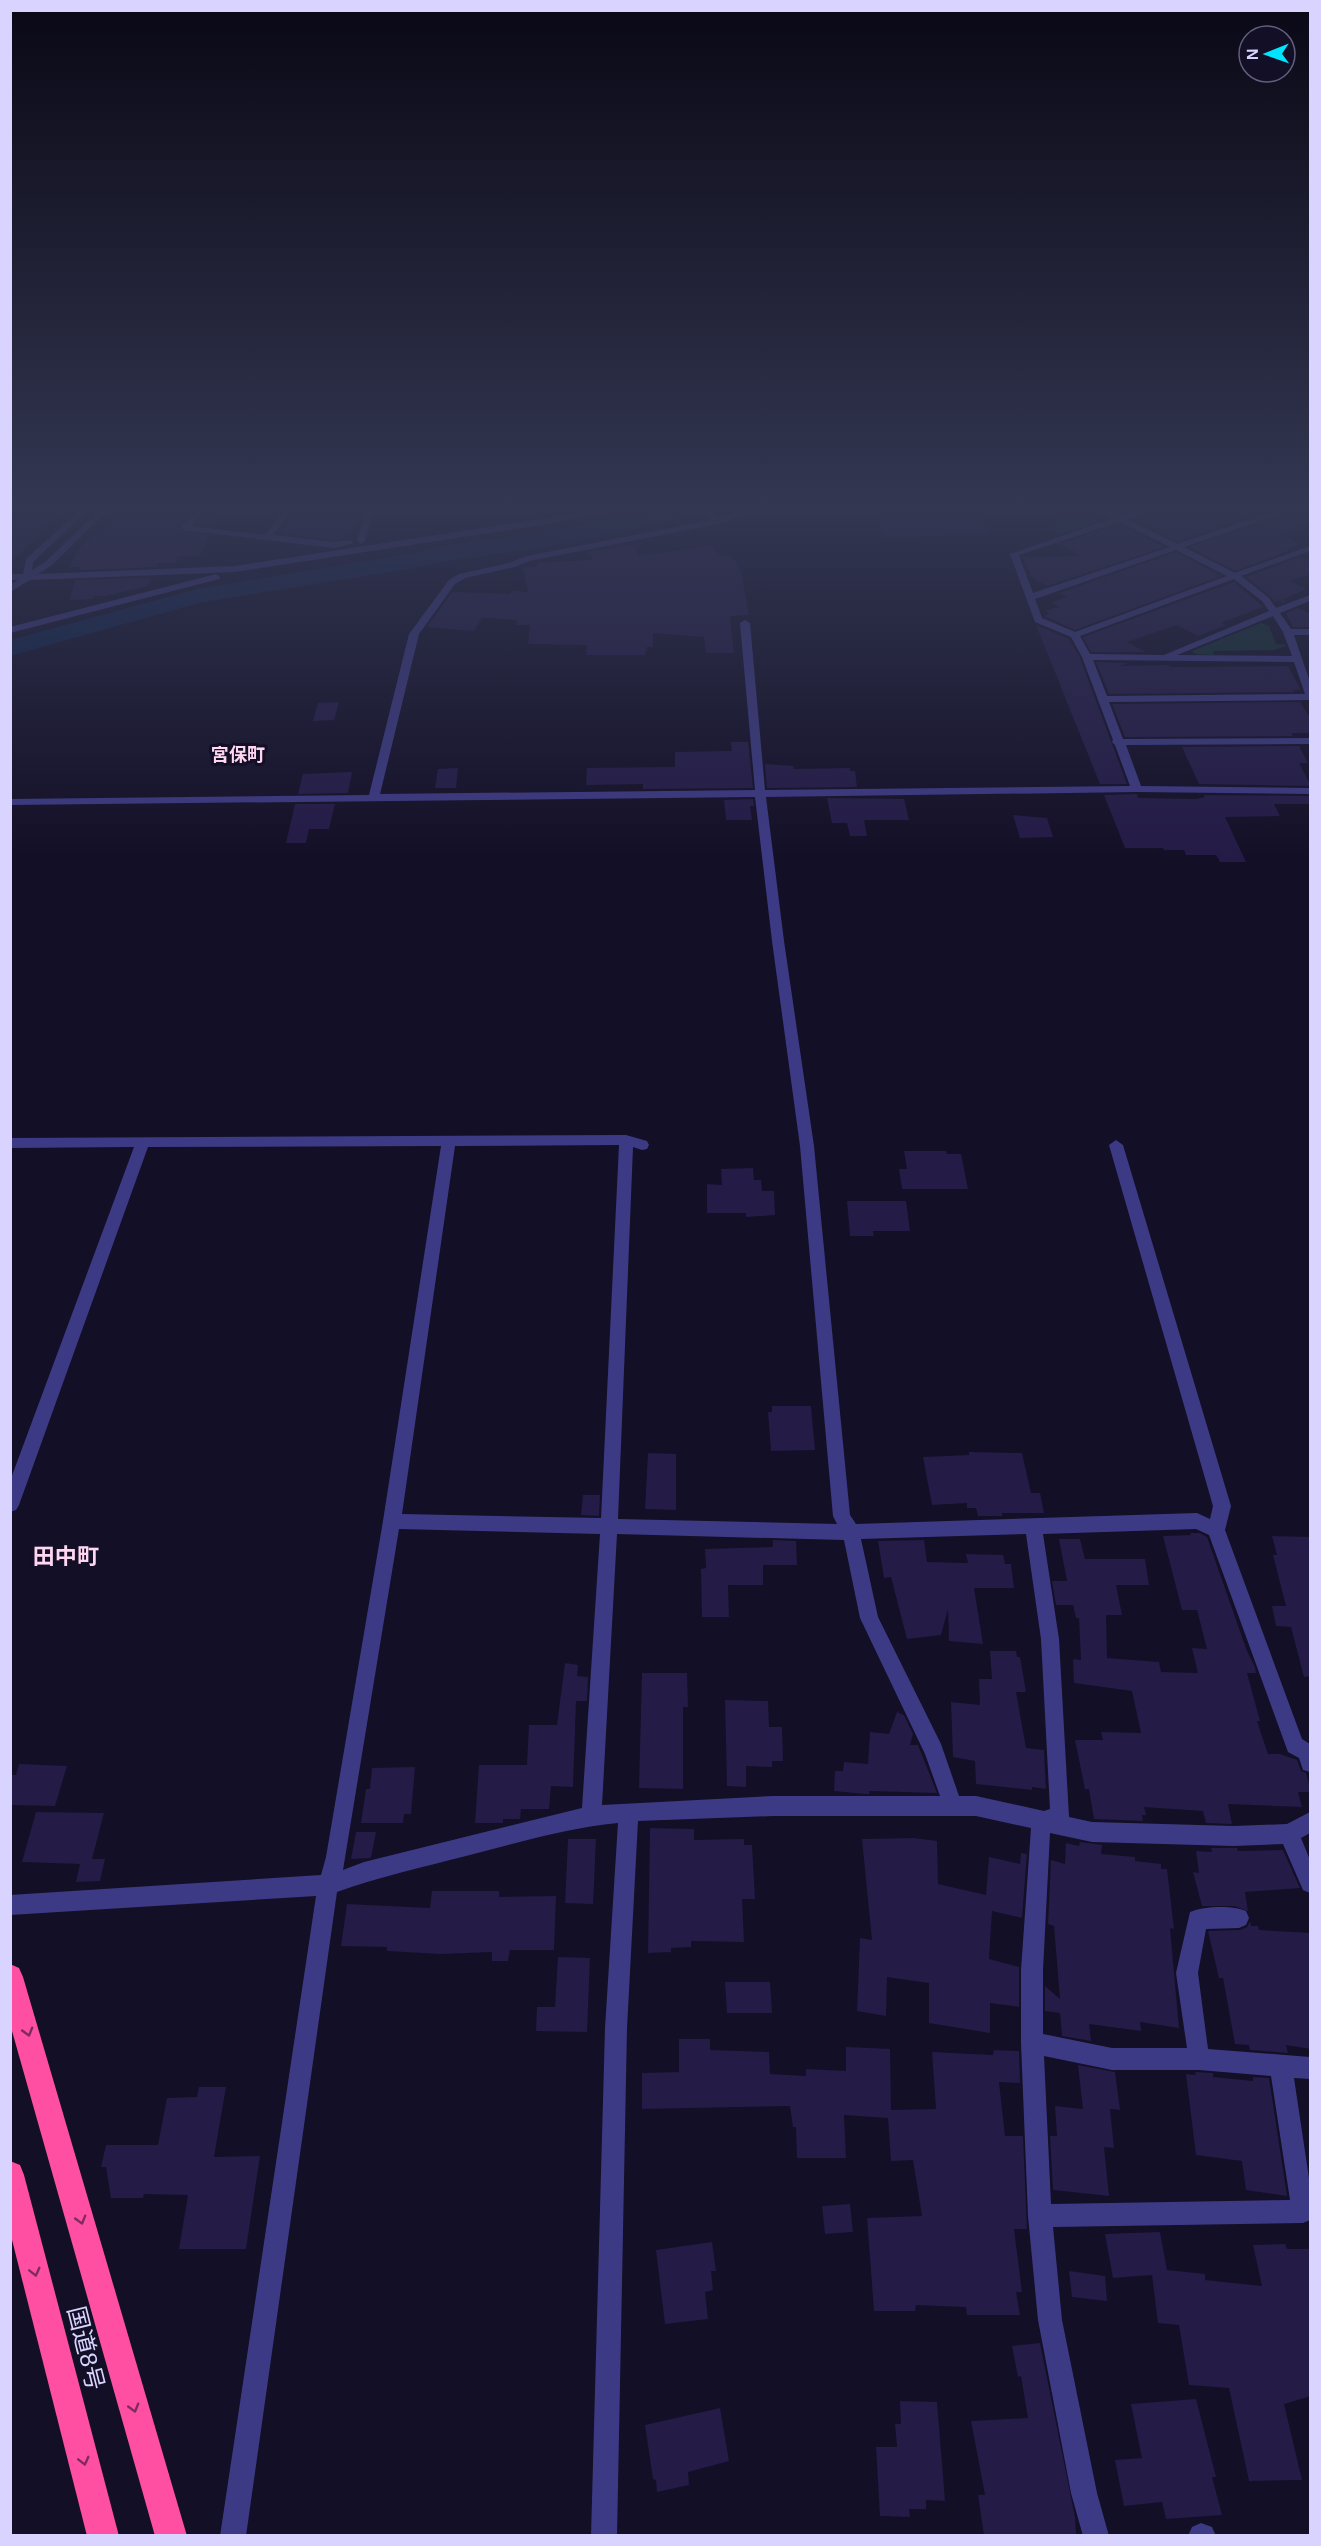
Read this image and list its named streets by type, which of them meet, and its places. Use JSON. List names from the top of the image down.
{
  "streets": {
    "highway": ["国道8号"]
  },
  "districts": ["宮保町", "田中町"],
  "north": "left"
}
